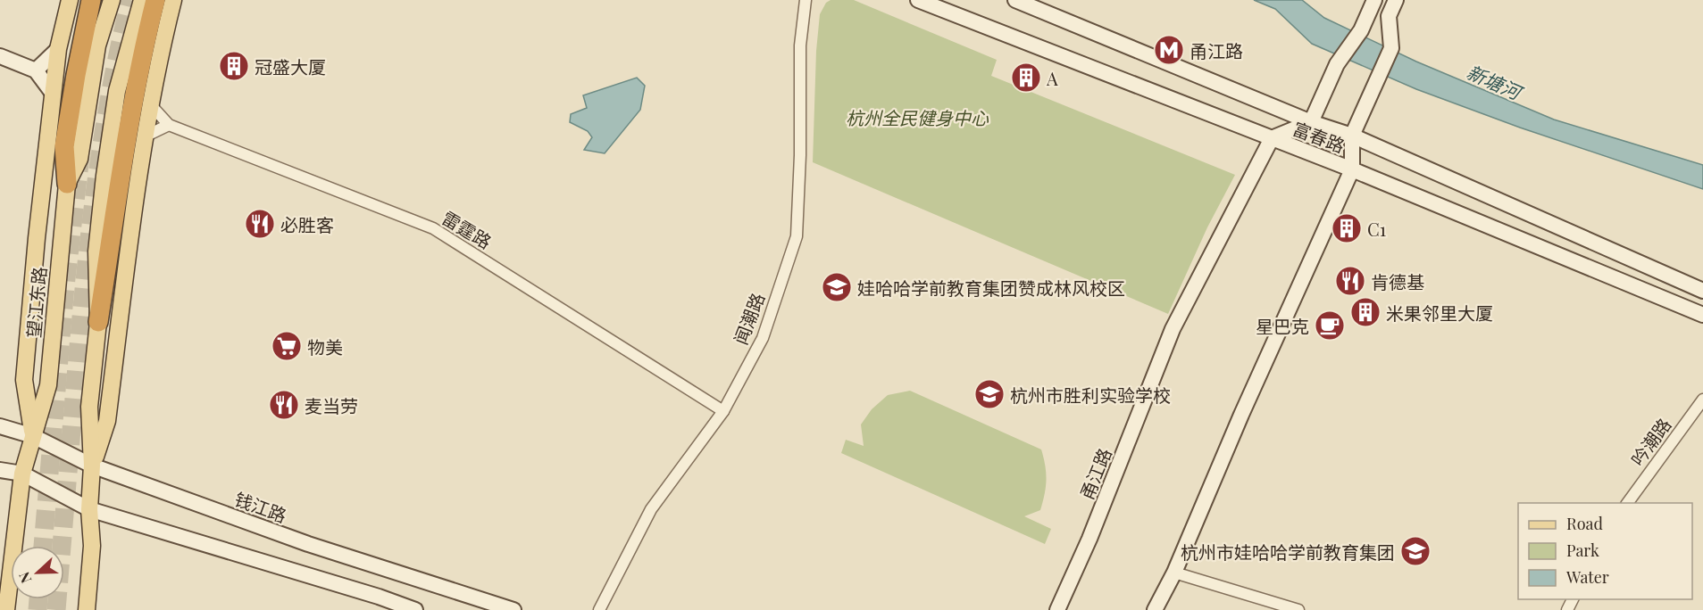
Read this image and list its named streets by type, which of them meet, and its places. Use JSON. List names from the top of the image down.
{
  "streets": {
    "main road": [
      "富春路",
      "望江东路",
      "甬江路",
      "钱江路"
    ],
    "street": ["雷霆路", "闻潮路", "吟潮路"]
  },
  "crossings": [
    ["富春路", "甬江路"],
    ["雷霆路", "闻潮路"],
    ["望江东路", "钱江路"]
  ],
  "water": ["新塘河"],
  "parks": ["杭州全民健身中心"],
  "places": {
    "metro station": ["甬江路"],
    "building": [
      "冠盛大厦",
      "A",
      "C1",
      "米果邻里大厦"
    ],
    "restaurant": ["必胜客", "肯德基", "麦当劳"],
    "school or university": ["娃哈哈学前教育集团赞成林风校区", "杭州市胜利实验学校", "杭州市娃哈哈学前教育集团"],
    "cafe": ["星巴克"],
    "supermarket": ["物美"]
  },
  "legend": ["Road", "Park", "Water"],
  "north": "left"
}
